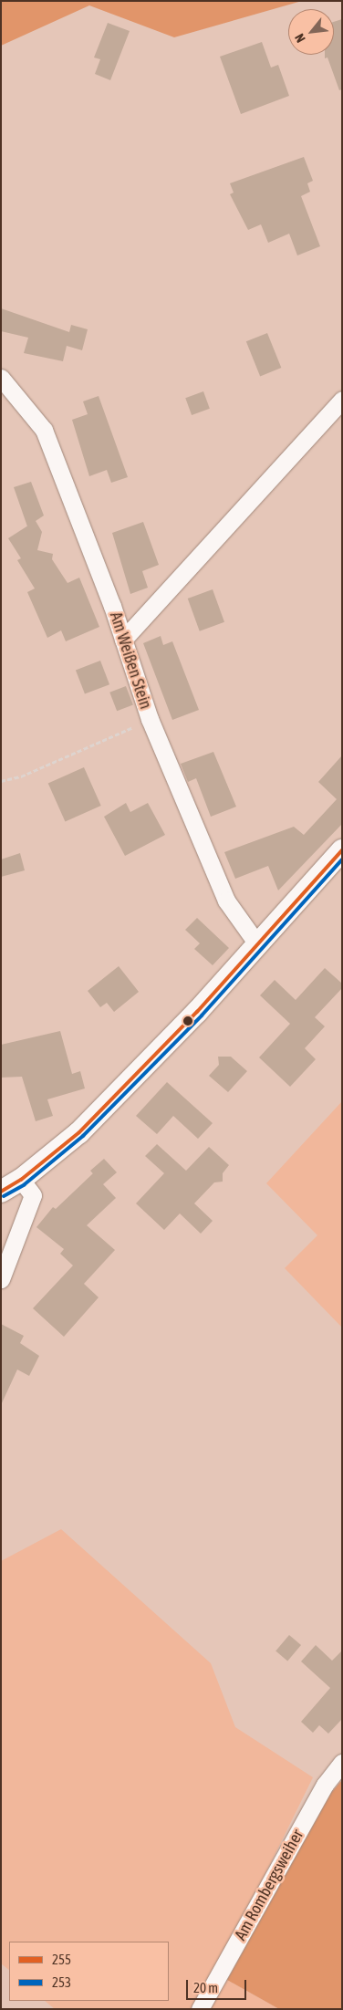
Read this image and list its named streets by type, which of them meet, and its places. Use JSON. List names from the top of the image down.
{
  "streets": {
    "street": ["Am Weißen Stein", "Am Rombergsweiher"]
  },
  "lines": ["transit line 255", "transit line 253"],
  "legend": ["255", "253"],
  "scale_bar": "20 m",
  "north": "bottom left"
}
